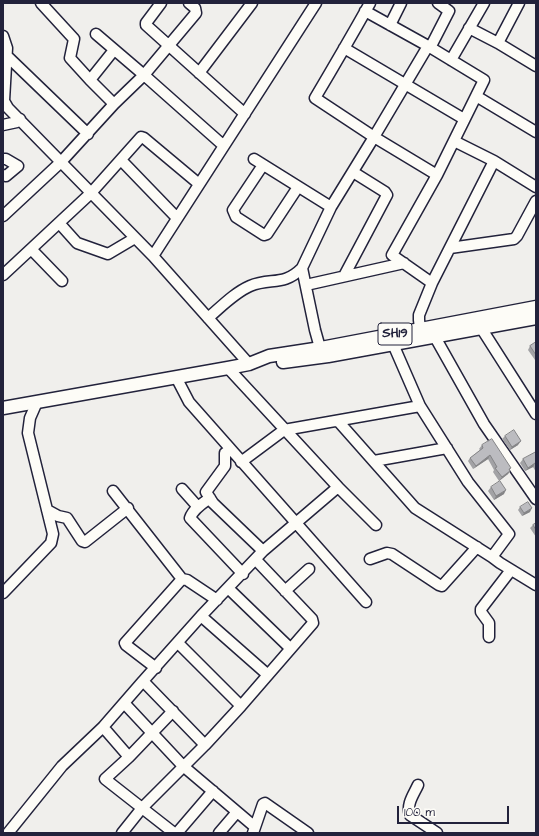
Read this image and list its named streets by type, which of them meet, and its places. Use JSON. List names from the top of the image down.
{
  "streets": {
    "main road": ["SH19"]
  },
  "scale_bar": "100 m"
}
